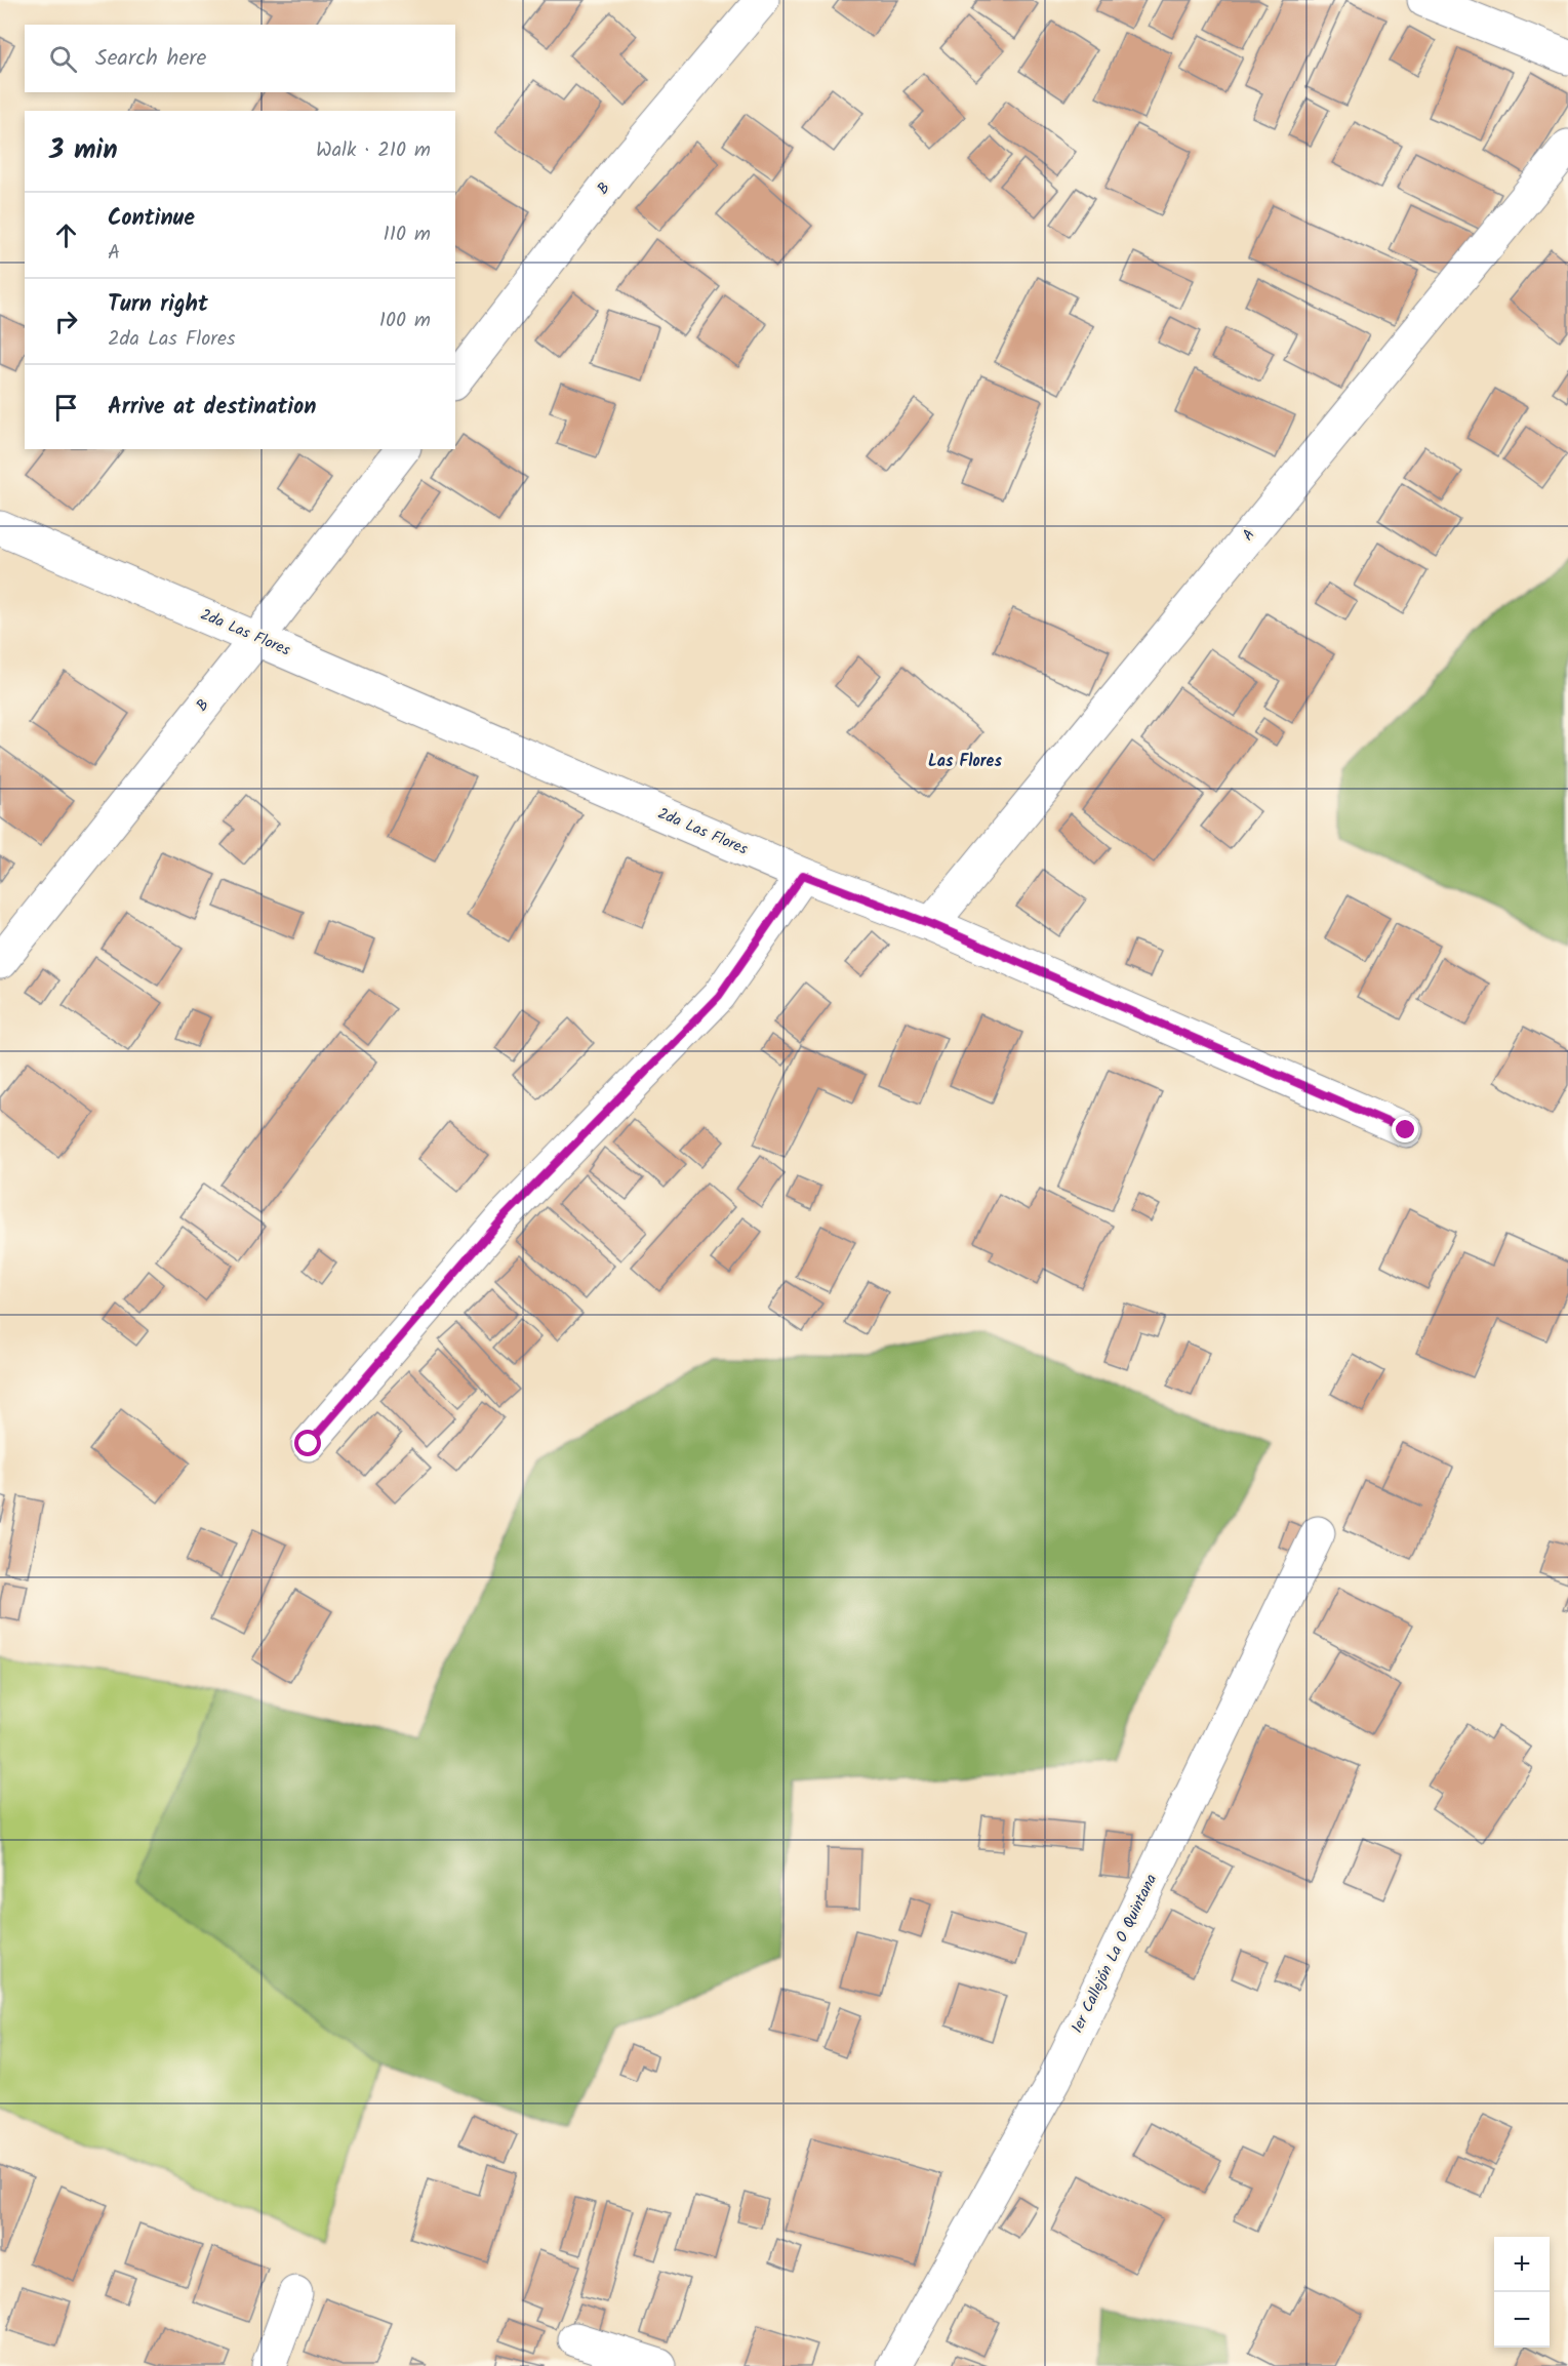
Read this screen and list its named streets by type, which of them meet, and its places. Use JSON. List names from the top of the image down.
{
  "streets": {
    "street": [
      "B",
      "A",
      "2da Las Flores",
      "1er Callejón La O Quintana"
    ]
  },
  "crossings": [
    ["B", "2da Las Flores"],
    ["A", "2da Las Flores"]
  ],
  "districts": ["Las Flores"],
  "page": {
    "search": "Search here",
    "heading": ["3 min", "Walk · 210 m"],
    "list": [
      ["Continue", "A", "110 m"],
      ["Turn right", "2da Las Flores", "100 m"],
      "Arrive at destination"
    ],
    "map_buttons": ["+", "−"]
  }
}
